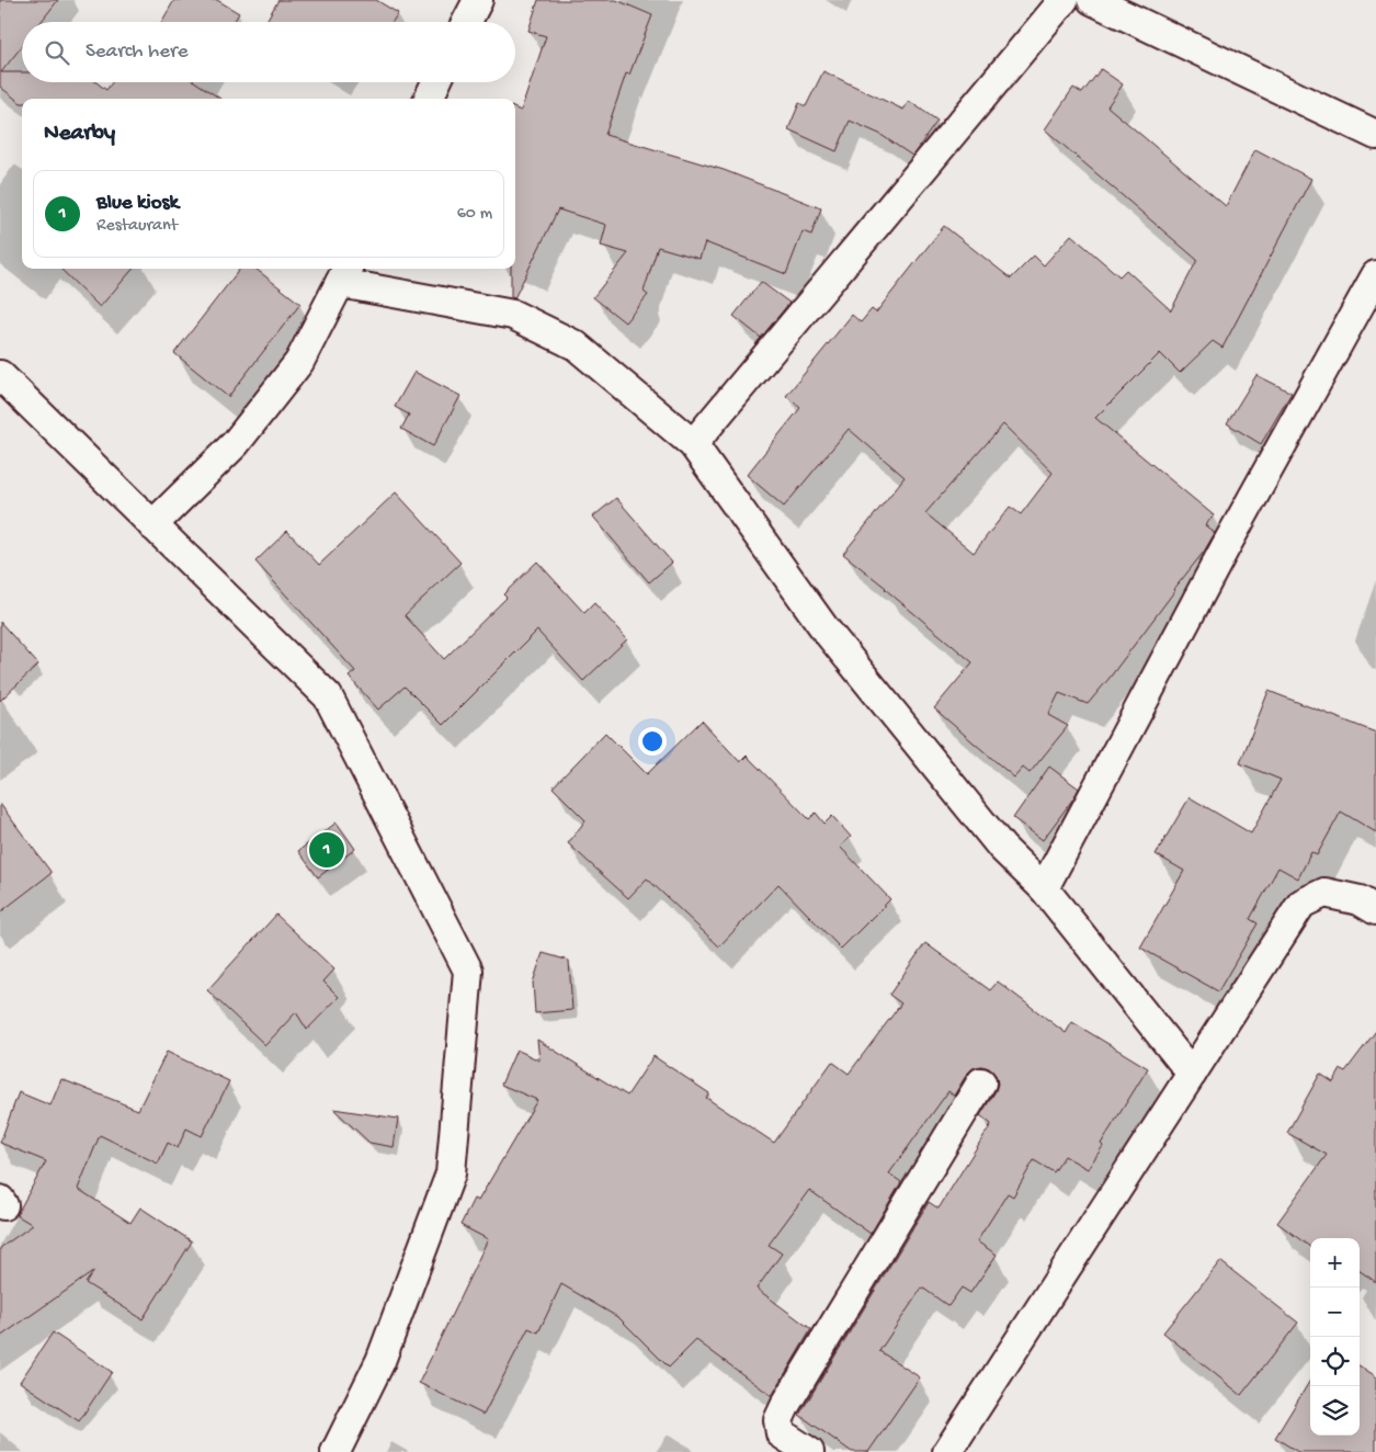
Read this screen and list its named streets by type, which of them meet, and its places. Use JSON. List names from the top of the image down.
{
  "page": {
    "search": "Search here",
    "heading": "Nearby",
    "list": [
      {
        "mark": "1",
        "name": "Blue kiosk",
        "note": "Restaurant",
        "value": "60 m"
      }
    ],
    "pins": "1",
    "map_buttons": ["+", "−"]
  }
}
